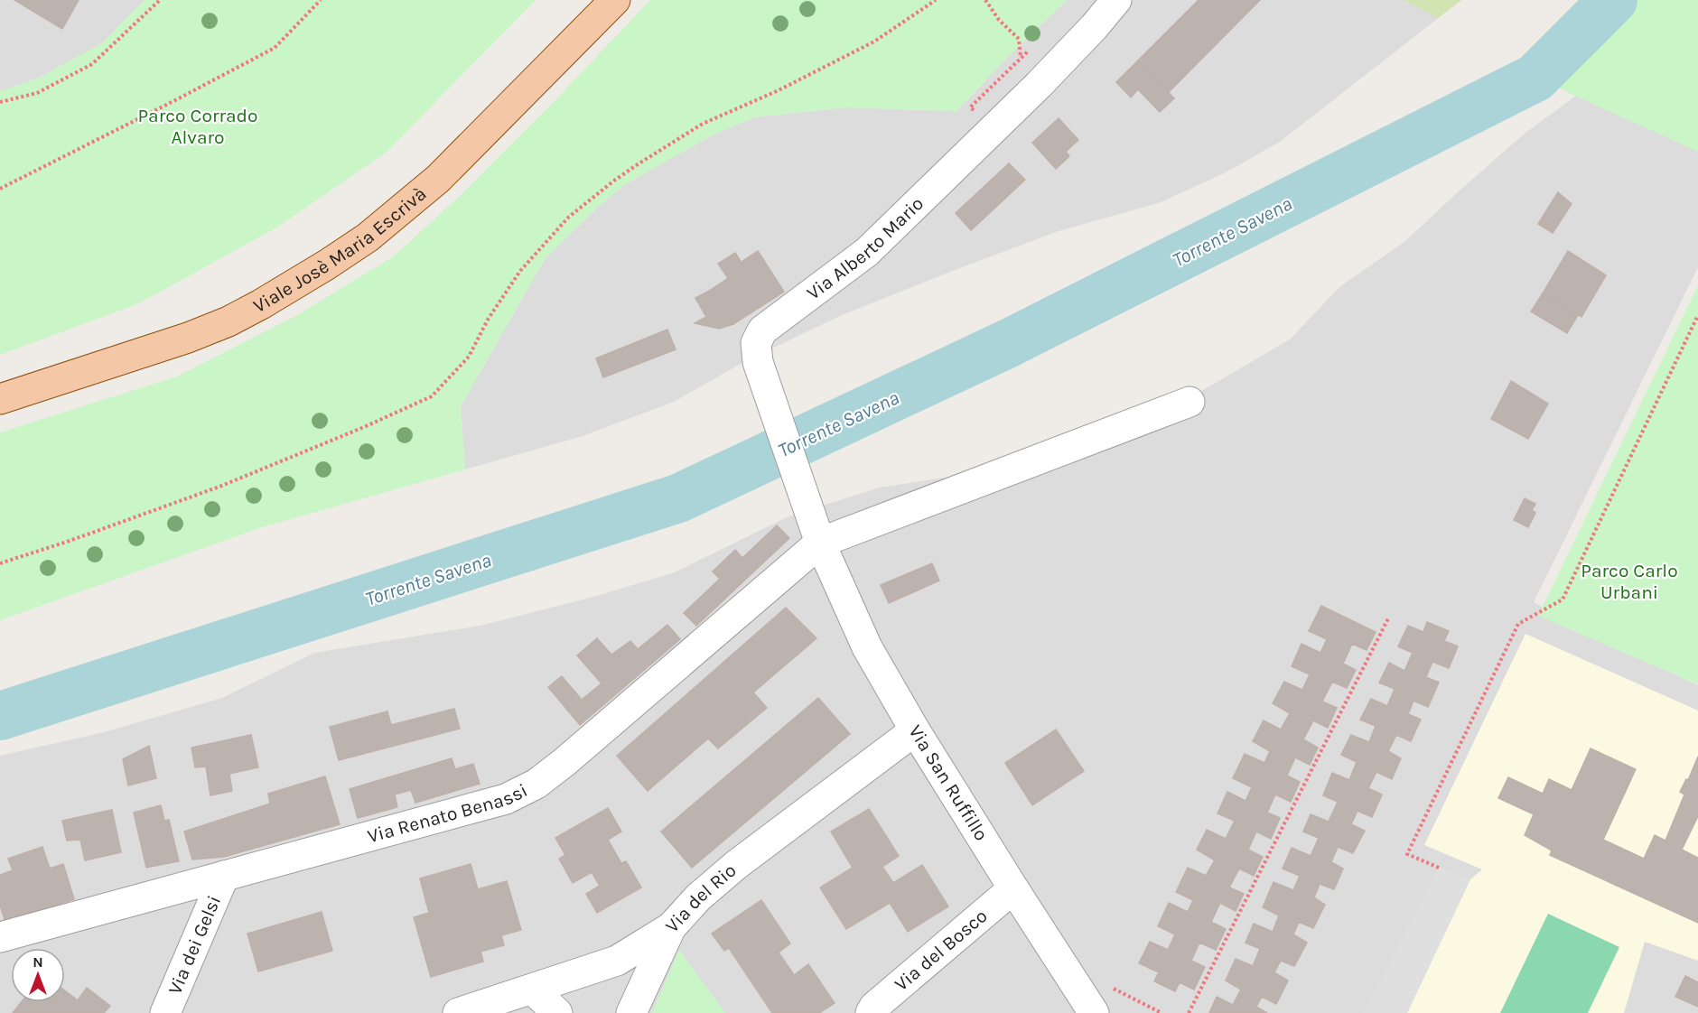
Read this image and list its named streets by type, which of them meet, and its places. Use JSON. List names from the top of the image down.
{
  "streets": {
    "main road": ["Viale Josè Maria Escrivà"],
    "street": [
      "Via Alberto Mario",
      "Via San Ruffillo",
      "Via Renato Benassi",
      "Via del Rio",
      "Via dei Gelsi",
      "Via del Bosco"
    ]
  },
  "crossings": [
    ["Via Alberto Mario", "Via San Ruffillo"],
    ["Via Alberto Mario", "Via Renato Benassi"],
    ["Via San Ruffillo", "Via Renato Benassi"],
    ["Via San Ruffillo", "Via del Rio"],
    ["Via San Ruffillo", "Via del Bosco"],
    ["Via Renato Benassi", "Via dei Gelsi"]
  ],
  "water": ["Torrente Savena"],
  "parks": ["Parco Corrado Alvaro", "Parco Carlo Urbani"],
  "north": "top"
}
